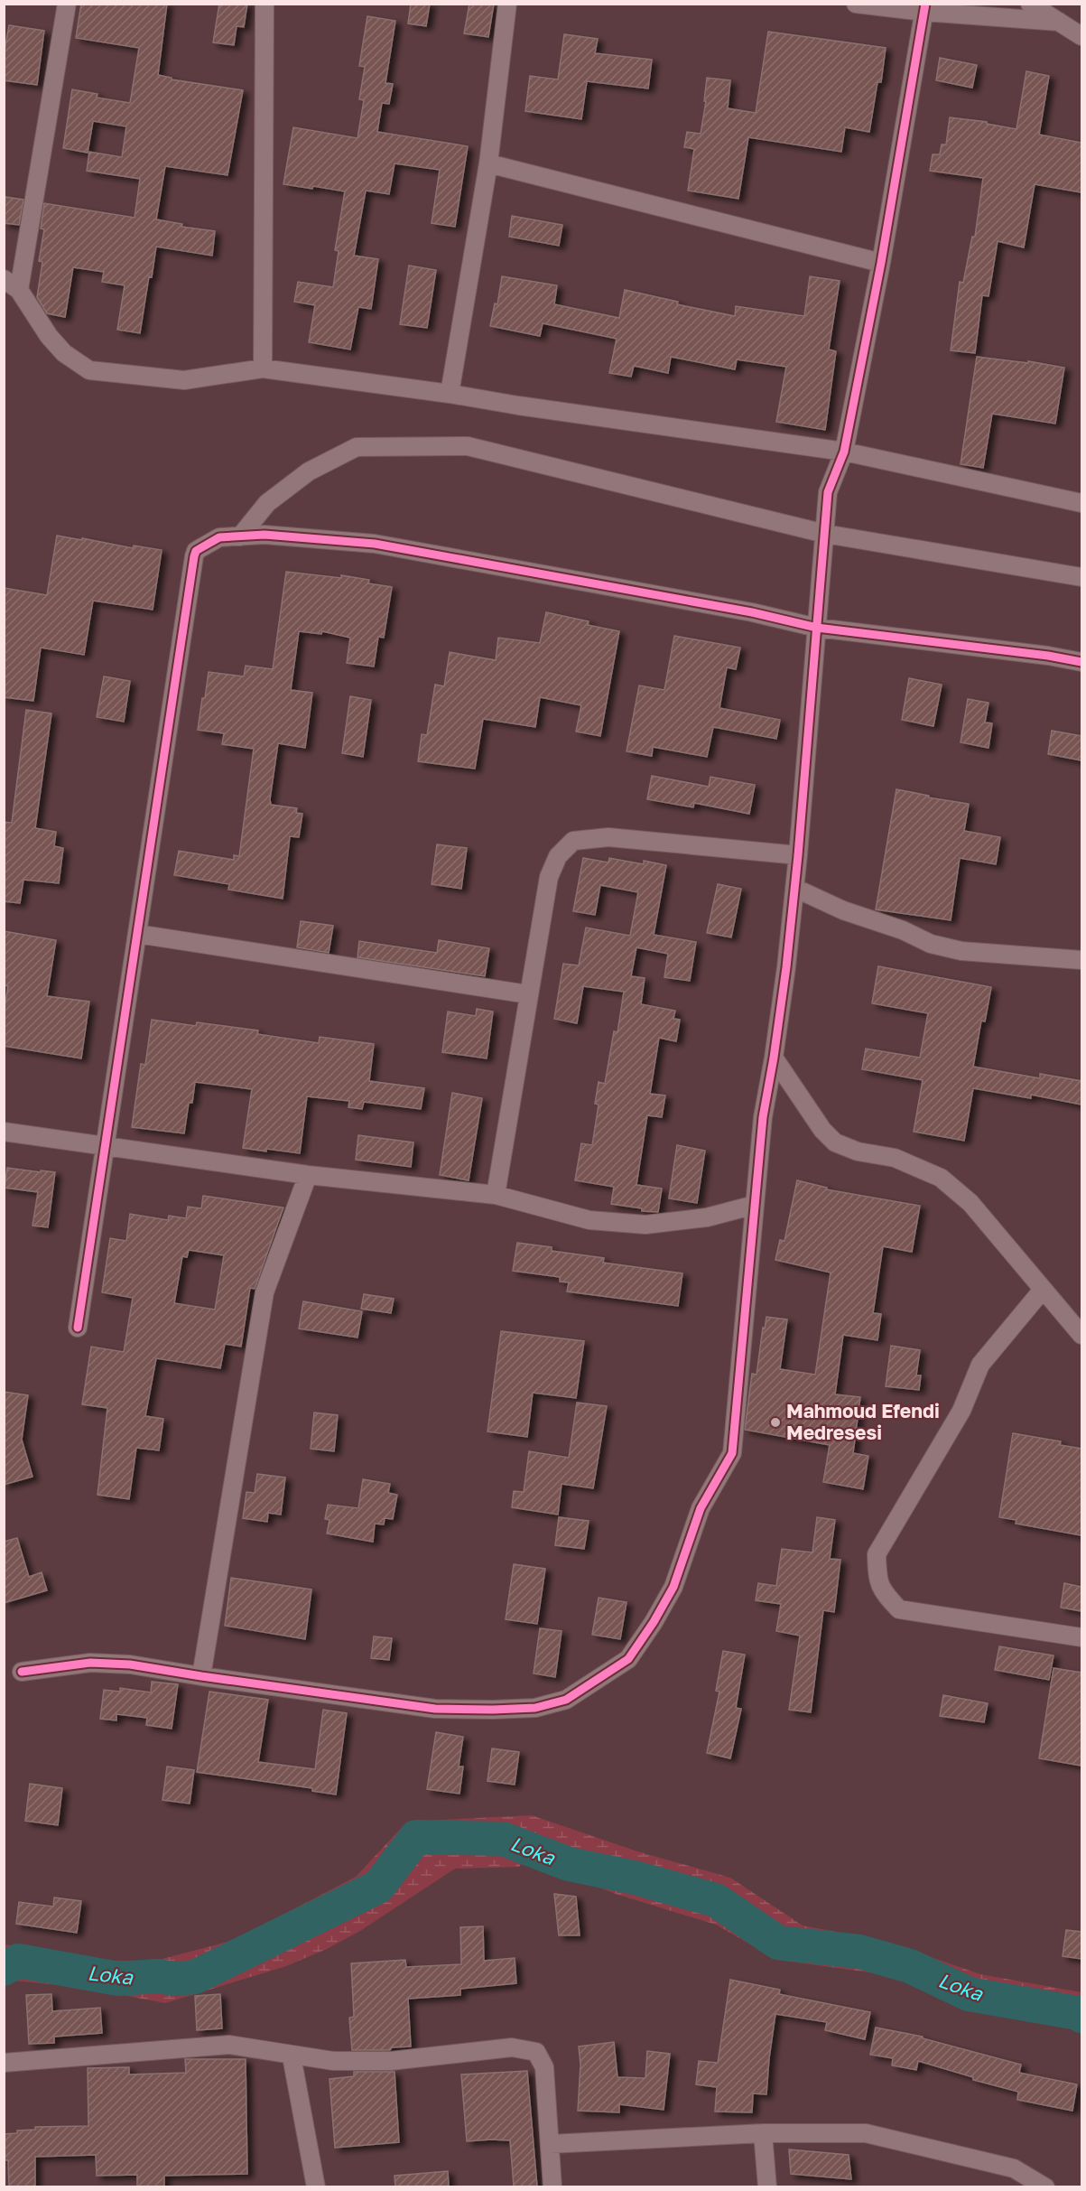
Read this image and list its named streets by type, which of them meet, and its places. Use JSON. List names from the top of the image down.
{
  "water": ["Loka"],
  "places": ["Mahmoud Efendi Medresesi"]
}
